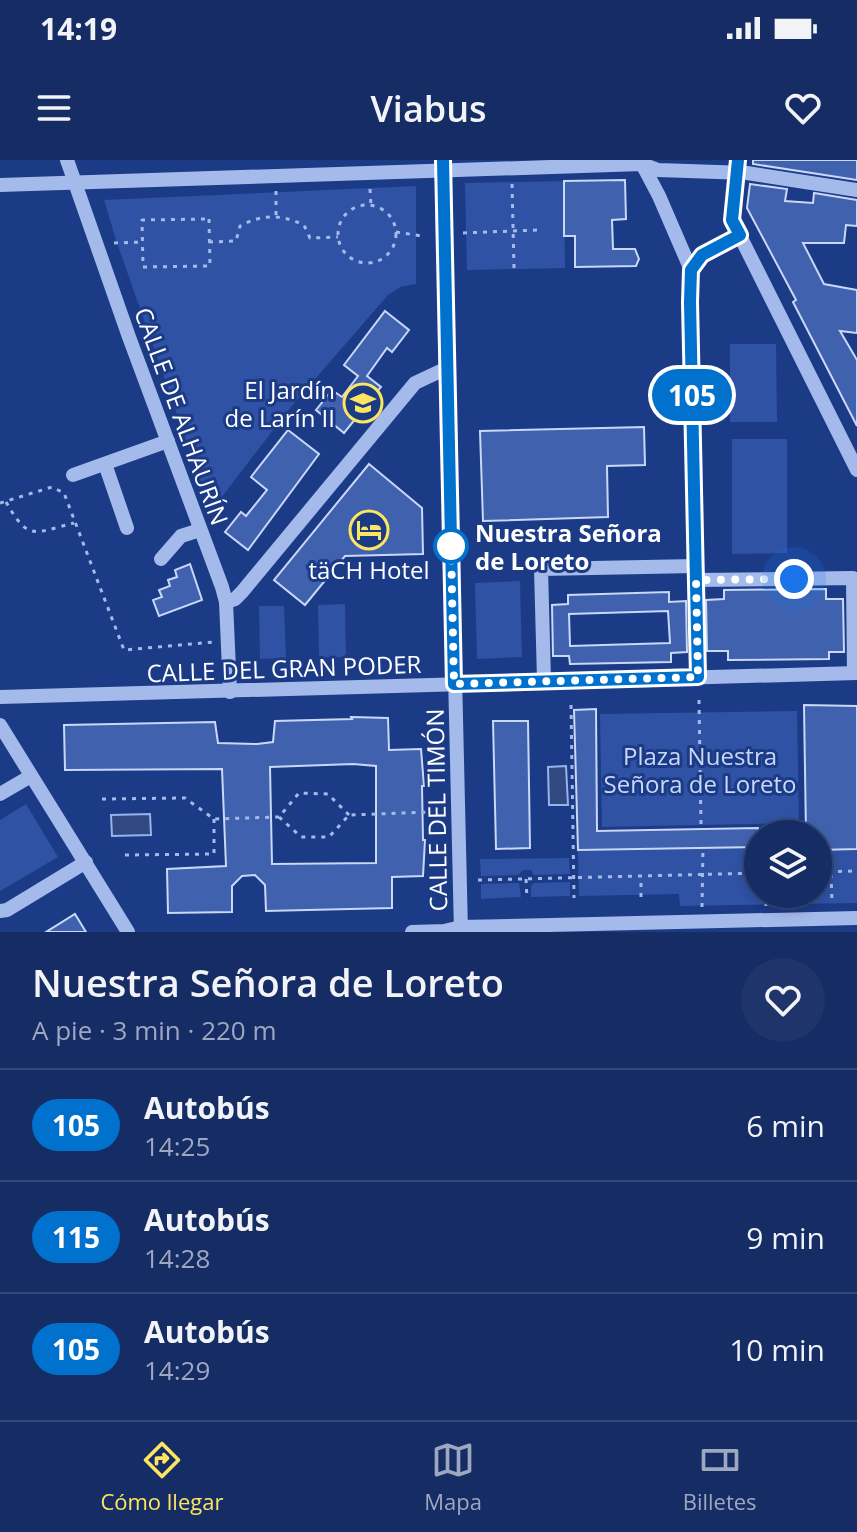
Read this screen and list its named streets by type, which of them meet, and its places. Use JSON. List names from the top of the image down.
{
  "streets": {
    "street": ["CALLE DE ALHAURÍN", "CALLE DEL GRAN PODER", "CALLE DEL TIMÓN"]
  },
  "crossings": [
    ["CALLE DE ALHAURÍN", "CALLE DEL GRAN PODER"],
    ["CALLE DEL GRAN PODER", "CALLE DEL TIMÓN"]
  ],
  "parks": ["Plaza Nuestra Señora de Loreto"],
  "places": {
    "school or university": ["El Jardín de Larín II"],
    "hotel": ["täCH Hotel"],
    "other": ["Nuestra Señora de Loreto"]
  },
  "lines": ["bus line 105"],
  "page": {
    "status": "14:19",
    "header": "Viabus",
    "on_map": "105",
    "heading": ["Nuestra Señora de Loreto", "A pie · 3 min · 220 m"],
    "list": [
      {
        "mark": "105",
        "name": "Autobús",
        "note": "14:25",
        "value": "6 min"
      },
      {
        "mark": "115",
        "name": "Autobús",
        "note": "14:28",
        "value": "9 min"
      },
      {
        "mark": "105",
        "name": "Autobús",
        "note": "14:29",
        "value": "10 min"
      }
    ],
    "tabs": ["Cómo llegar", "Mapa", "Billetes"]
  }
}
